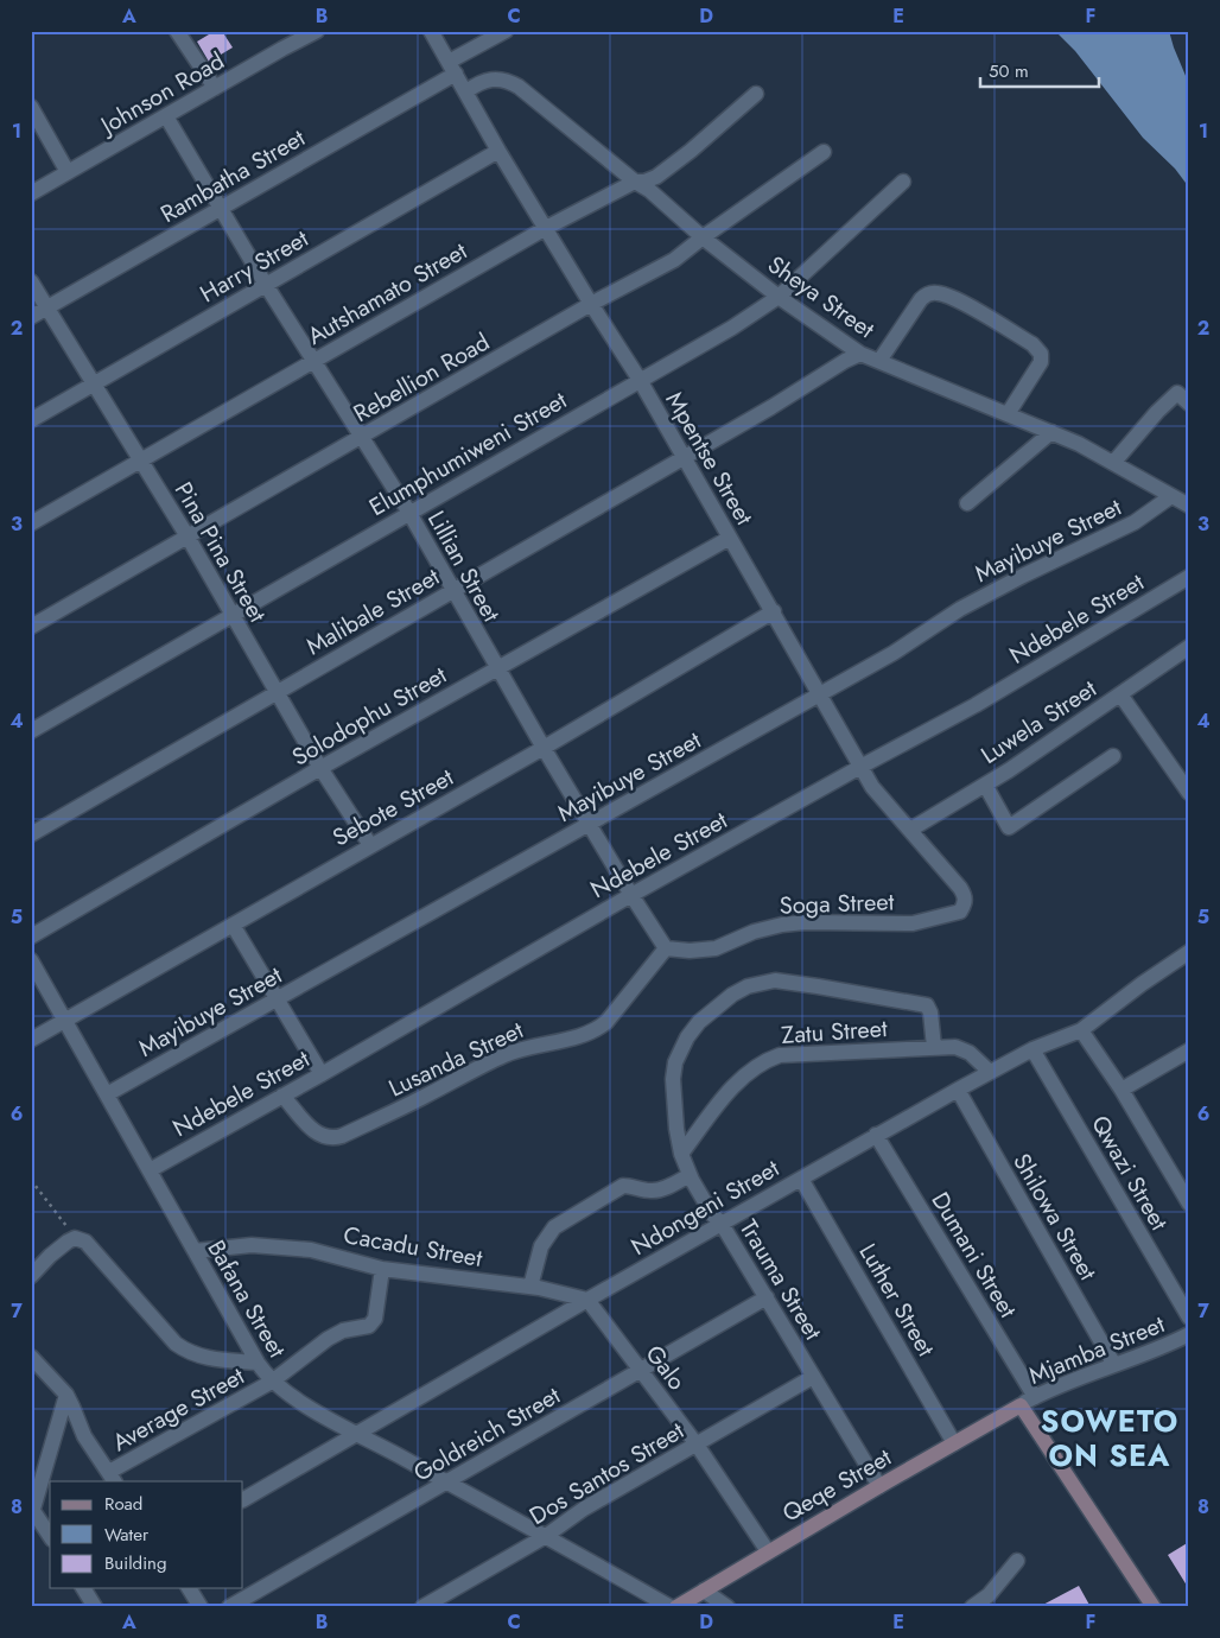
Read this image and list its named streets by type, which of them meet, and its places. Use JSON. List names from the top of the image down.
{
  "streets": {
    "street": [
      "Johnson Road",
      "Rambatha Street",
      "Harry Street",
      "Autshamato Street",
      "Sheya Street",
      "Rebellion Road",
      "Elumphumiweni Street",
      "Mpentse Street",
      "Mayibuye Street",
      "Pina Pina Street",
      "Lillian Street",
      "Malibale Street",
      "Ndebele Street",
      "Solodophu Street",
      "Luwela Street",
      "Sebote Street",
      "Soga Street",
      "Zatu Street",
      "Lusanda Street",
      "Qwazi Street",
      "Ndongeni Street",
      "Shilowa Street",
      "Cacadu Street",
      "Dumani Street",
      "Trauma Street",
      "Bafana Street",
      "Luther Street",
      "Mjamba Street",
      "Galo",
      "Average Street",
      "Goldreich Street",
      "Dos Santos Street",
      "Qeqe Street"
    ]
  },
  "crossings": [
    ["Johnson Road", "Lillian Street"],
    ["Rambatha Street", "Mpentse Street"],
    ["Rambatha Street", "Pina Pina Street"],
    ["Rambatha Street", "Lillian Street"],
    ["Harry Street", "Mpentse Street"],
    ["Harry Street", "Pina Pina Street"],
    ["Harry Street", "Lillian Street"],
    ["Autshamato Street", "Sheya Street"],
    ["Autshamato Street", "Mpentse Street"],
    ["Autshamato Street", "Pina Pina Street"],
    ["Autshamato Street", "Lillian Street"],
    ["Sheya Street", "Rebellion Road"],
    ["Sheya Street", "Elumphumiweni Street"],
    ["Sheya Street", "Mpentse Street"],
    ["Sheya Street", "Mayibuye Street"],
    ["Sheya Street", "Malibale Street"],
    ["Rebellion Road", "Mpentse Street"],
    ["Rebellion Road", "Pina Pina Street"],
    ["Rebellion Road", "Lillian Street"],
    ["Elumphumiweni Street", "Mpentse Street"],
    ["Elumphumiweni Street", "Pina Pina Street"],
    ["Elumphumiweni Street", "Lillian Street"],
    ["Mpentse Street", "Mayibuye Street"],
    ["Mpentse Street", "Malibale Street"],
    ["Mpentse Street", "Ndebele Street"],
    ["Mpentse Street", "Solodophu Street"],
    ["Mpentse Street", "Luwela Street"],
    ["Mpentse Street", "Sebote Street"],
    ["Mpentse Street", "Soga Street"],
    ["Mayibuye Street", "Lillian Street"],
    ["Mayibuye Street", "Bafana Street"],
    ["Pina Pina Street", "Malibale Street"],
    ["Pina Pina Street", "Solodophu Street"],
    ["Pina Pina Street", "Sebote Street"],
    ["Lillian Street", "Malibale Street"],
    ["Lillian Street", "Ndebele Street"],
    ["Lillian Street", "Solodophu Street"],
    ["Lillian Street", "Sebote Street"],
    ["Lillian Street", "Soga Street"],
    ["Lillian Street", "Lusanda Street"],
    ["Ndebele Street", "Lusanda Street"],
    ["Ndebele Street", "Bafana Street"],
    ["Sebote Street", "Bafana Street"],
    ["Soga Street", "Lusanda Street"],
    ["Zatu Street", "Ndongeni Street"],
    ["Zatu Street", "Trauma Street"],
    ["Qwazi Street", "Ndongeni Street"],
    ["Ndongeni Street", "Shilowa Street"],
    ["Ndongeni Street", "Cacadu Street"],
    ["Ndongeni Street", "Dumani Street"],
    ["Ndongeni Street", "Trauma Street"],
    ["Ndongeni Street", "Bafana Street"],
    ["Ndongeni Street", "Luther Street"],
    ["Ndongeni Street", "Galo"],
    ["Shilowa Street", "Mjamba Street"],
    ["Cacadu Street", "Bafana Street"],
    ["Cacadu Street", "Galo"],
    ["Cacadu Street", "Average Street"],
    ["Dumani Street", "Mjamba Street"],
    ["Trauma Street", "Goldreich Street"],
    ["Trauma Street", "Dos Santos Street"],
    ["Trauma Street", "Qeqe Street"],
    ["Bafana Street", "Average Street"],
    ["Bafana Street", "Goldreich Street"],
    ["Bafana Street", "Dos Santos Street"],
    ["Luther Street", "Qeqe Street"],
    ["Mjamba Street", "Qeqe Street"],
    ["Galo", "Goldreich Street"],
    ["Galo", "Dos Santos Street"],
    ["Galo", "Qeqe Street"]
  ],
  "districts": ["SOWETO ON SEA"],
  "legend": ["Road", "Water", "Building"],
  "scale_bar": "50 m",
  "grid": {
    "columns": [
      "A",
      "B",
      "C",
      "D",
      "E",
      "F"
    ],
    "rows": [
      "1",
      "2",
      "3",
      "4",
      "5",
      "6",
      "7",
      "8"
    ]
  }
}
